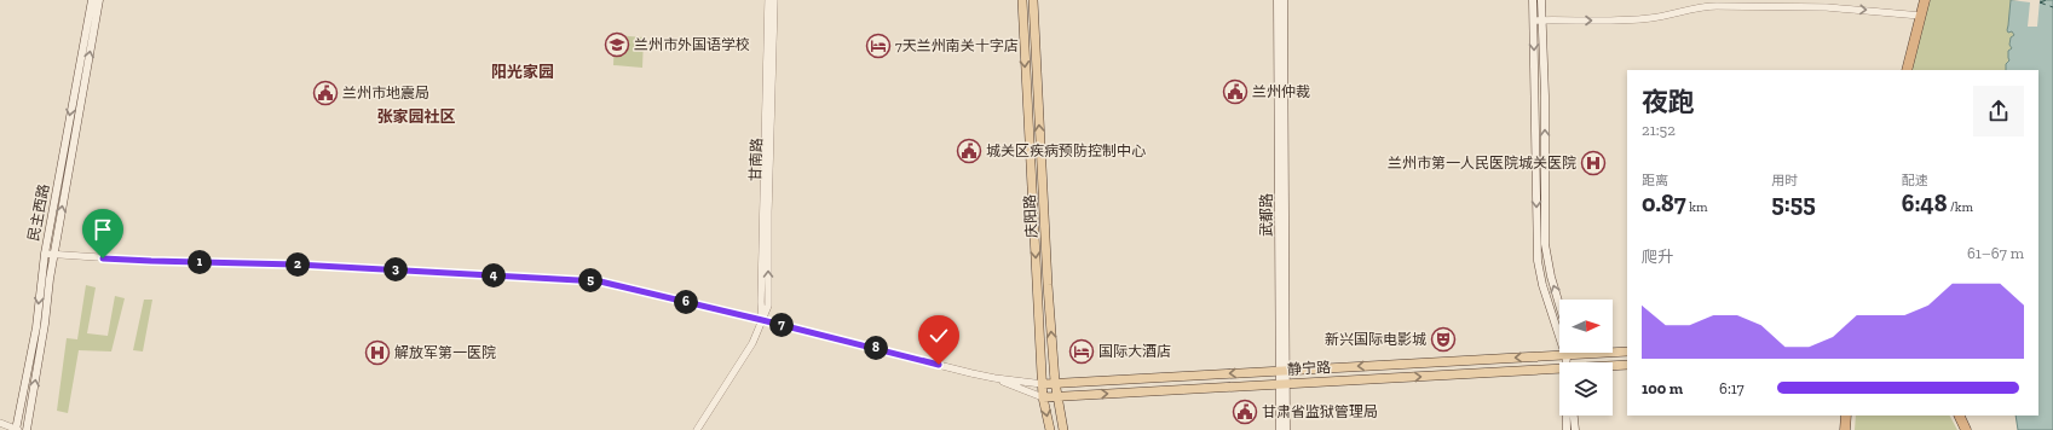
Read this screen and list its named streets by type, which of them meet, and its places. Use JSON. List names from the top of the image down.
{
  "streets": {
    "main road": [
      "民主西路",
      "武都路",
      "庆阳路",
      "静宁路"
    ],
    "street": ["甘南路"]
  },
  "crossings": [
    ["甘南路", "静宁路"],
    ["民主西路", "静宁路"],
    ["武都路", "静宁路"],
    ["庆阳路", "静宁路"]
  ],
  "districts": ["阳光家园", "张家园社区"],
  "places": {
    "school or university": ["兰州市外国语学校"],
    "hotel": ["7天兰州南关十字店", "国际大酒店"],
    "public building": [
      "兰州仲裁",
      "兰州市地震局",
      "城关区疾病预防控制中心",
      "甘肃省监狱管理局"
    ],
    "hospital": ["兰州市第一人民医院城关医院", "解放军第一医院"],
    "theatre": ["新兴国际电影城"]
  },
  "north": "right",
  "page": {
    "heading": ["夜跑", "21:52"],
    "stats": [
      ["距离", "0.87 km"],
      ["用时", "5:55"],
      ["配速", "6:48 /km"]
    ],
    "chart": ["爬升", "61–67 m"],
    "pins": [
      "1",
      "2",
      "3",
      "4",
      "5",
      "6",
      "7",
      "8"
    ],
    "list": [
      {
        "name": "100 m",
        "note": "6:17"
      }
    ]
  }
}
